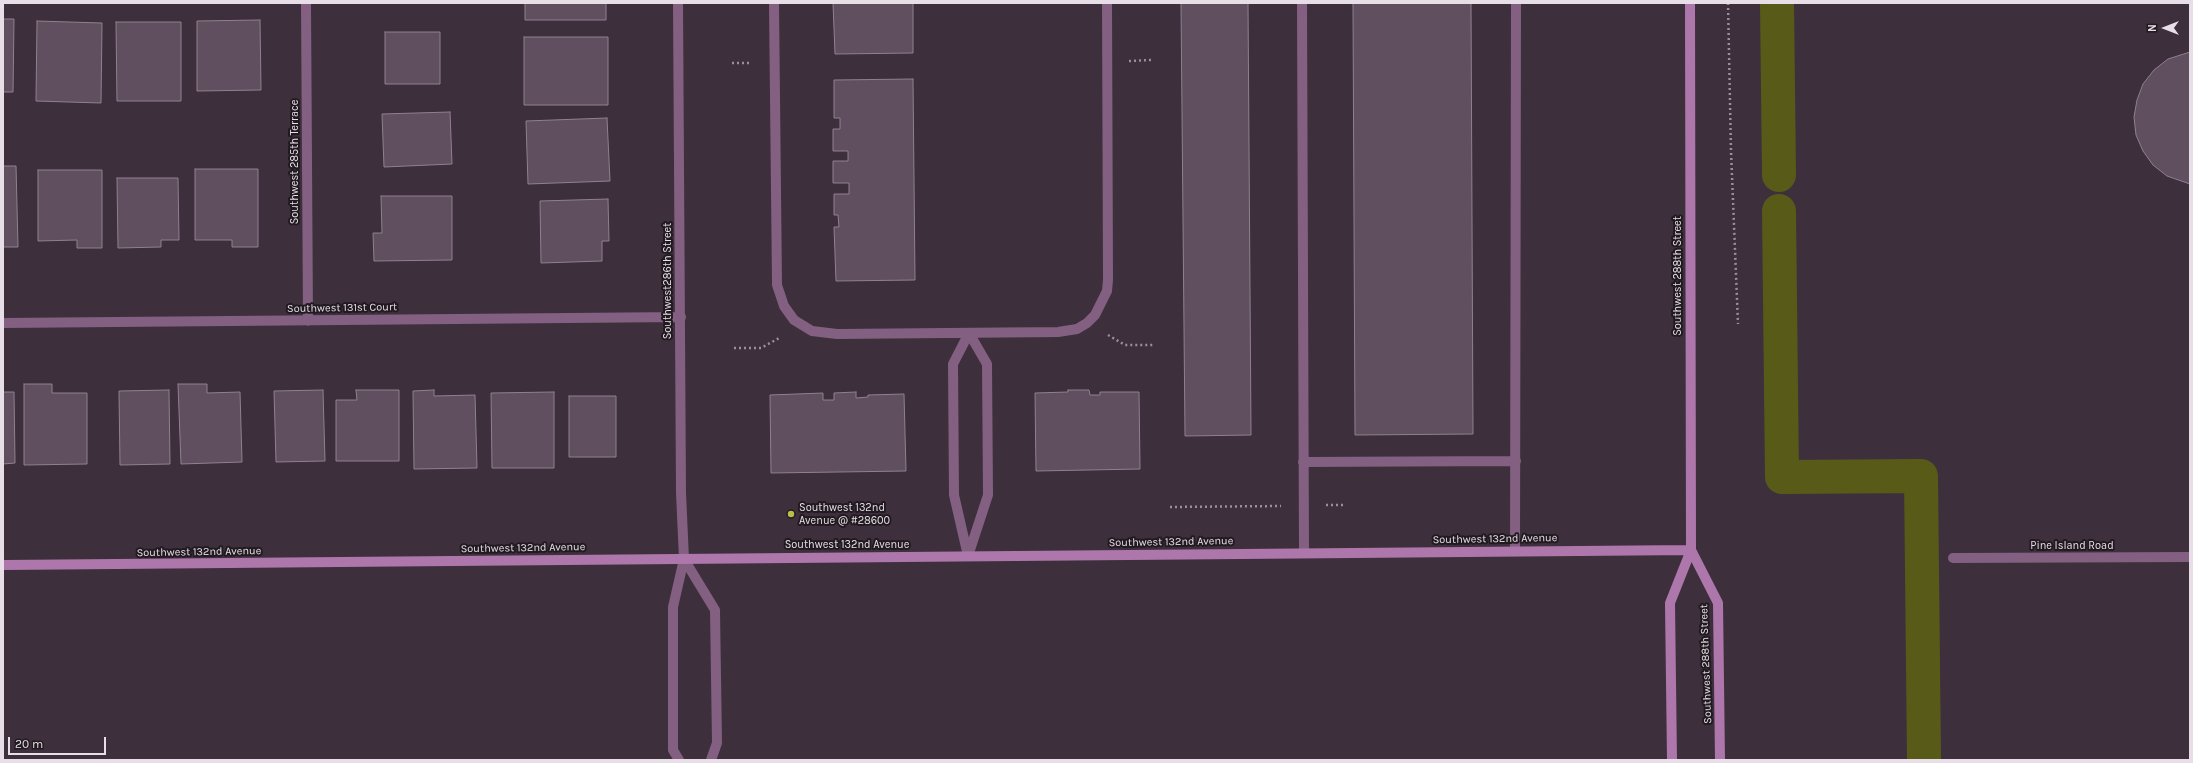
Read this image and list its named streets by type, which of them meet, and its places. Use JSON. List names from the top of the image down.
{
  "streets": {
    "street": [
      "Southwest 285th Terrace",
      "Southwest 288th Street",
      "Southwest286th Street",
      "Southwest 131st Court",
      "Southwest 132nd Avenue",
      "Pine Island Road"
    ]
  },
  "crossings": [
    ["Southwest 285th Terrace", "Southwest 131st Court"],
    ["Southwest 288th Street", "Southwest 132nd Avenue"],
    ["Southwest286th Street", "Southwest 131st Court"],
    ["Southwest286th Street", "Southwest 132nd Avenue"]
  ],
  "places": ["Southwest 132nd Avenue @ #28600"],
  "scale_bar": "20 m",
  "north": "left"
}
